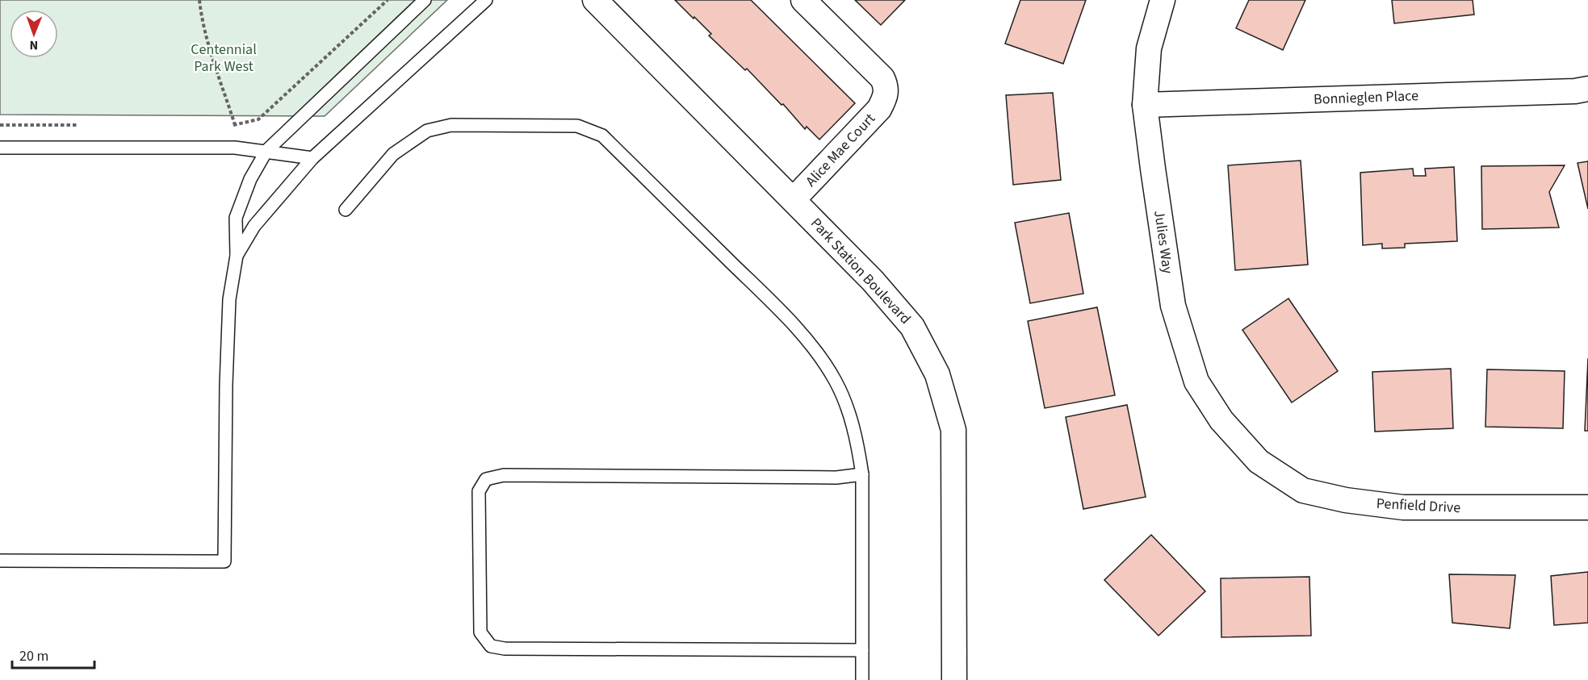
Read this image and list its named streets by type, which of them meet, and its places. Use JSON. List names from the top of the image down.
{
  "streets": {
    "street": [
      "Bonnieglen Place",
      "Alice Mae Court",
      "Julies Way",
      "Park Station Boulevard",
      "Penfield Drive"
    ]
  },
  "crossings": [
    ["Bonnieglen Place", "Julies Way"],
    ["Alice Mae Court", "Park Station Boulevard"],
    ["Julies Way", "Penfield Drive"]
  ],
  "parks": ["Centennial Park West"],
  "scale_bar": "20 m",
  "north": "bottom"
}
